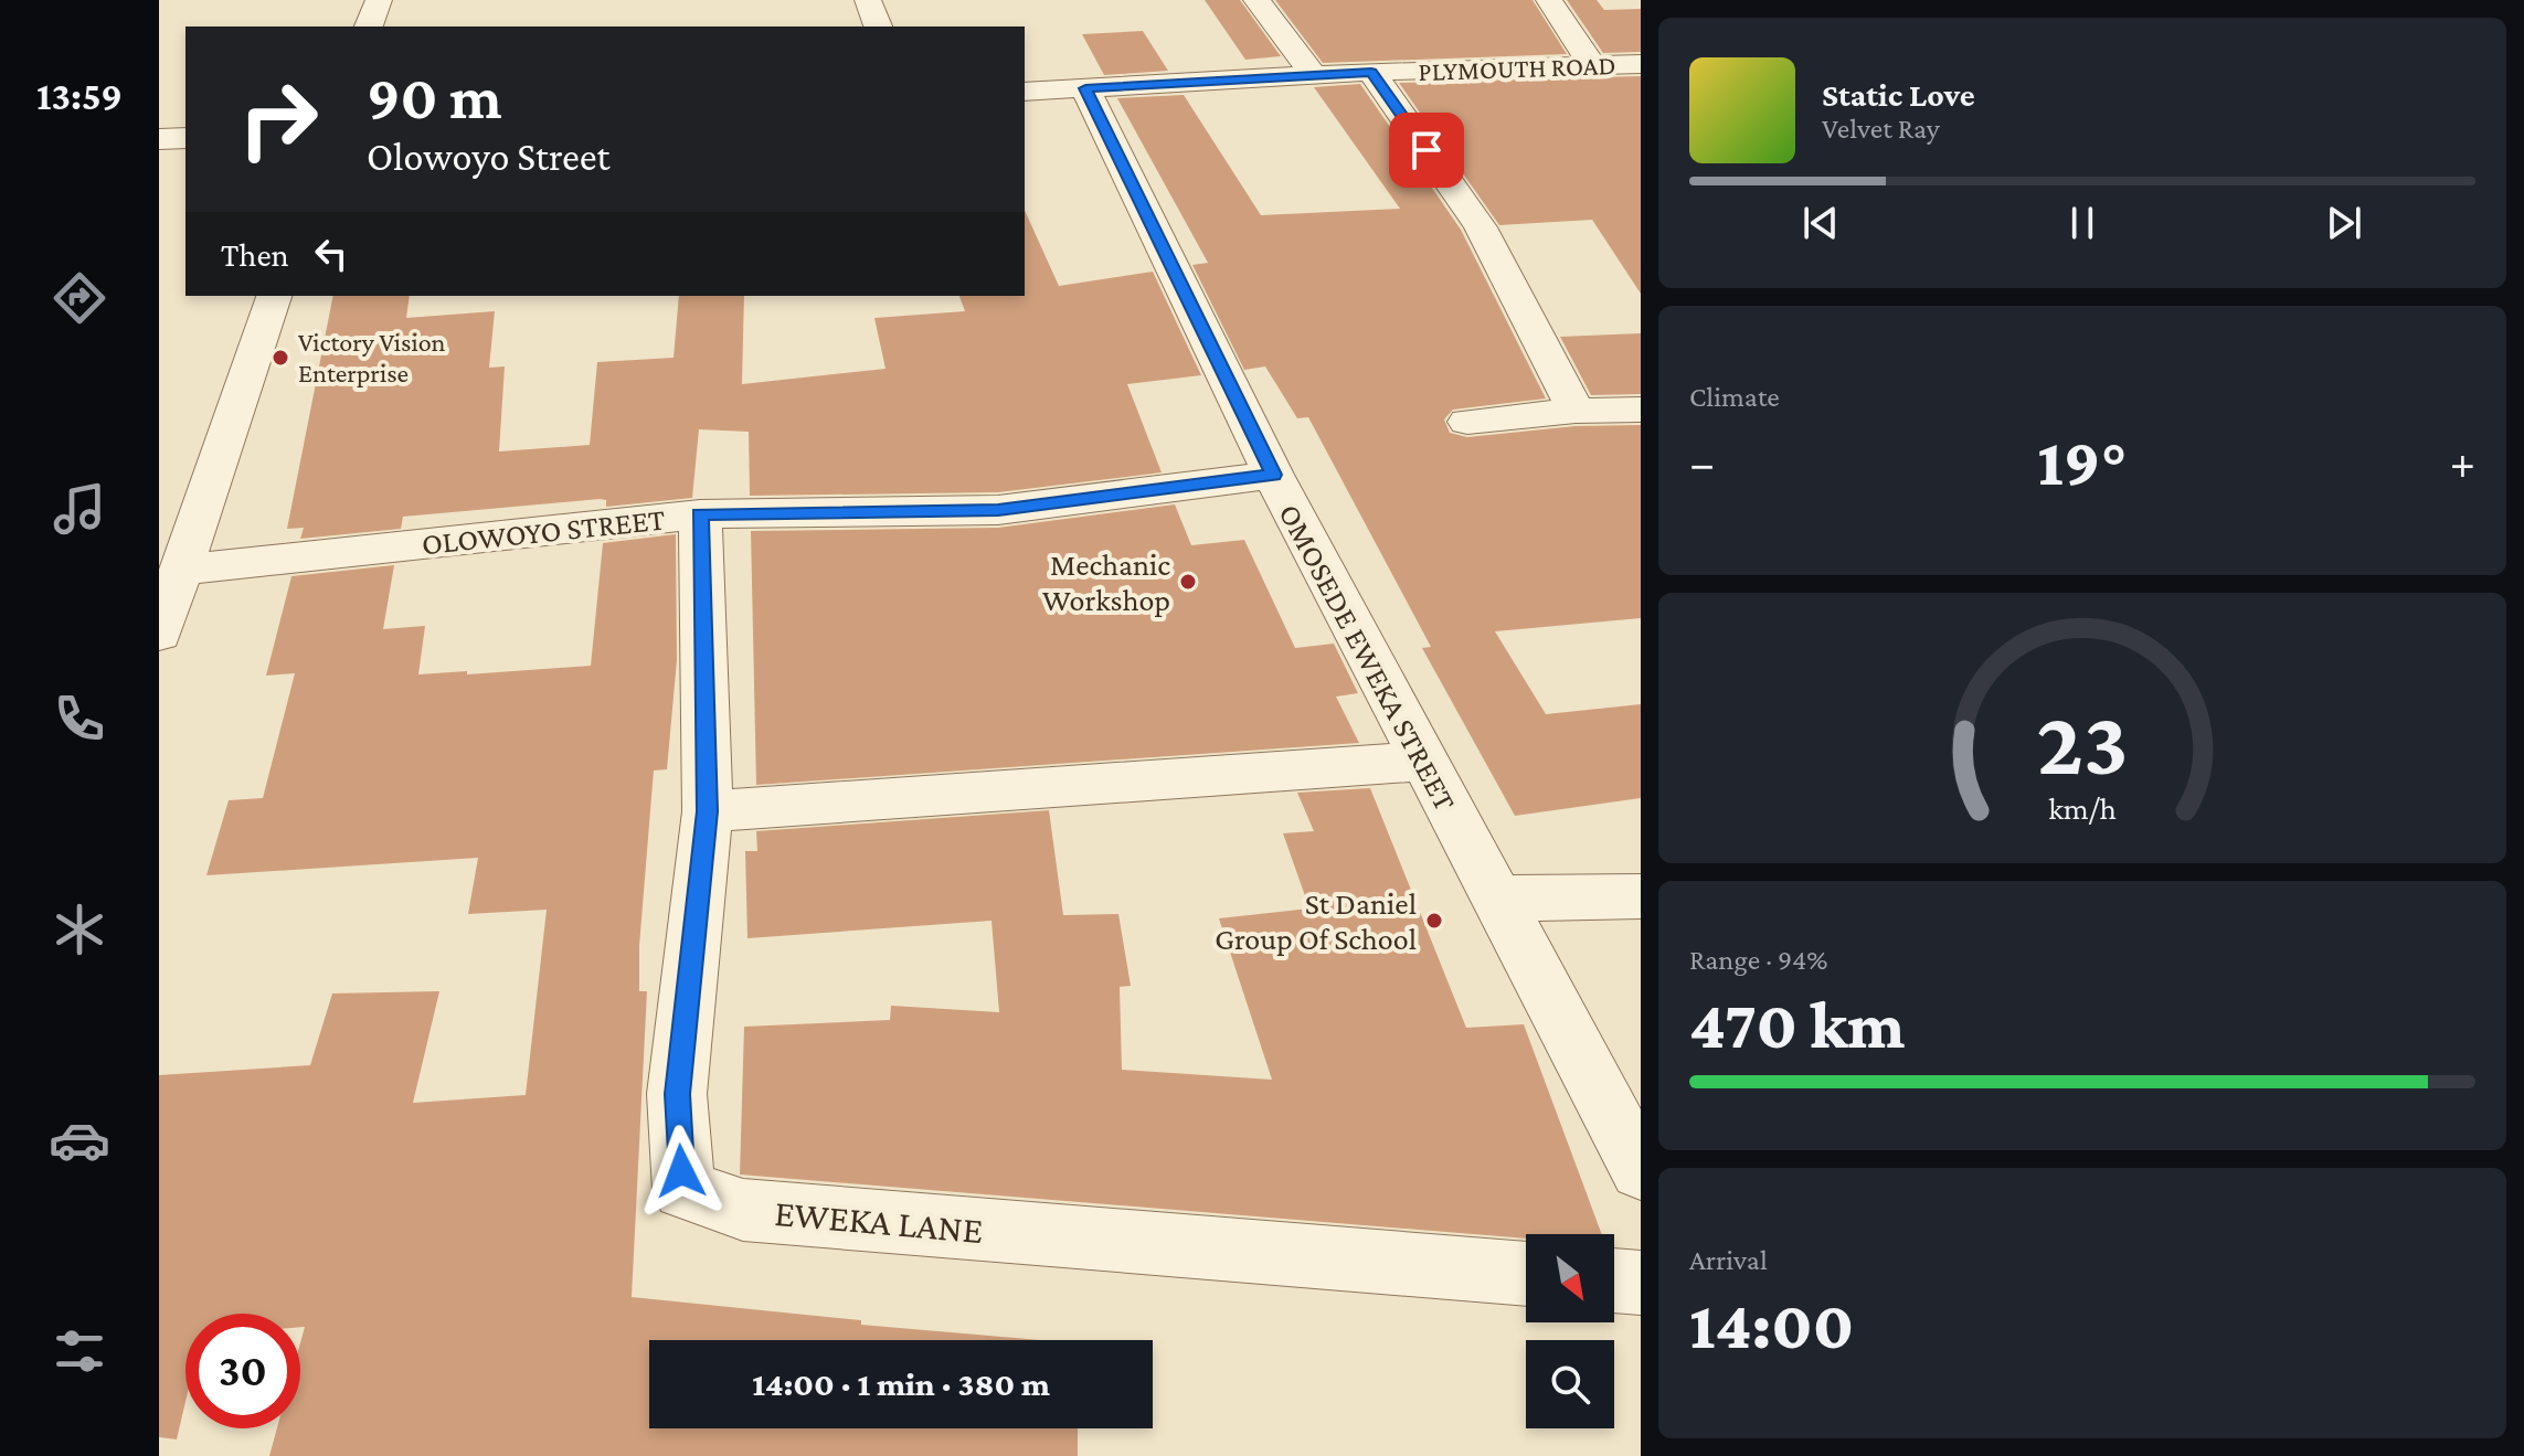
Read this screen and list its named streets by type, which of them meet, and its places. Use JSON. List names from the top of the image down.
{
  "streets": {
    "street": [
      "PLYMOUTH ROAD",
      "OLOWOYO STREET",
      "OMOSEDE EWEKA STREET",
      "EWEKA LANE"
    ]
  },
  "crossings": [
    ["PLYMOUTH ROAD", "OMOSEDE EWEKA STREET"],
    ["OLOWOYO STREET", "OMOSEDE EWEKA STREET"],
    ["OLOWOYO STREET", "EWEKA LANE"]
  ],
  "places": ["Victory Vision Enterprise", "Mechanic Workshop", "St Daniel Group Of School"],
  "north": "bottom right",
  "page": {
    "tabs": "13:59",
    "turn": ["90 m", "Olowoyo Street"],
    "song": ["Static Love", "Velvet Ray"],
    "then": "Then",
    "tile": [
      "Climate",
      ["Range · 94%", "470 km"],
      ["Arrival", "14:00"]
    ],
    "heat": ["−", "19°", "+"],
    "limit": "30",
    "trip": "14:00 · 1 min · 380 m",
    "gauge": ["23", "km/h"]
  }
}
